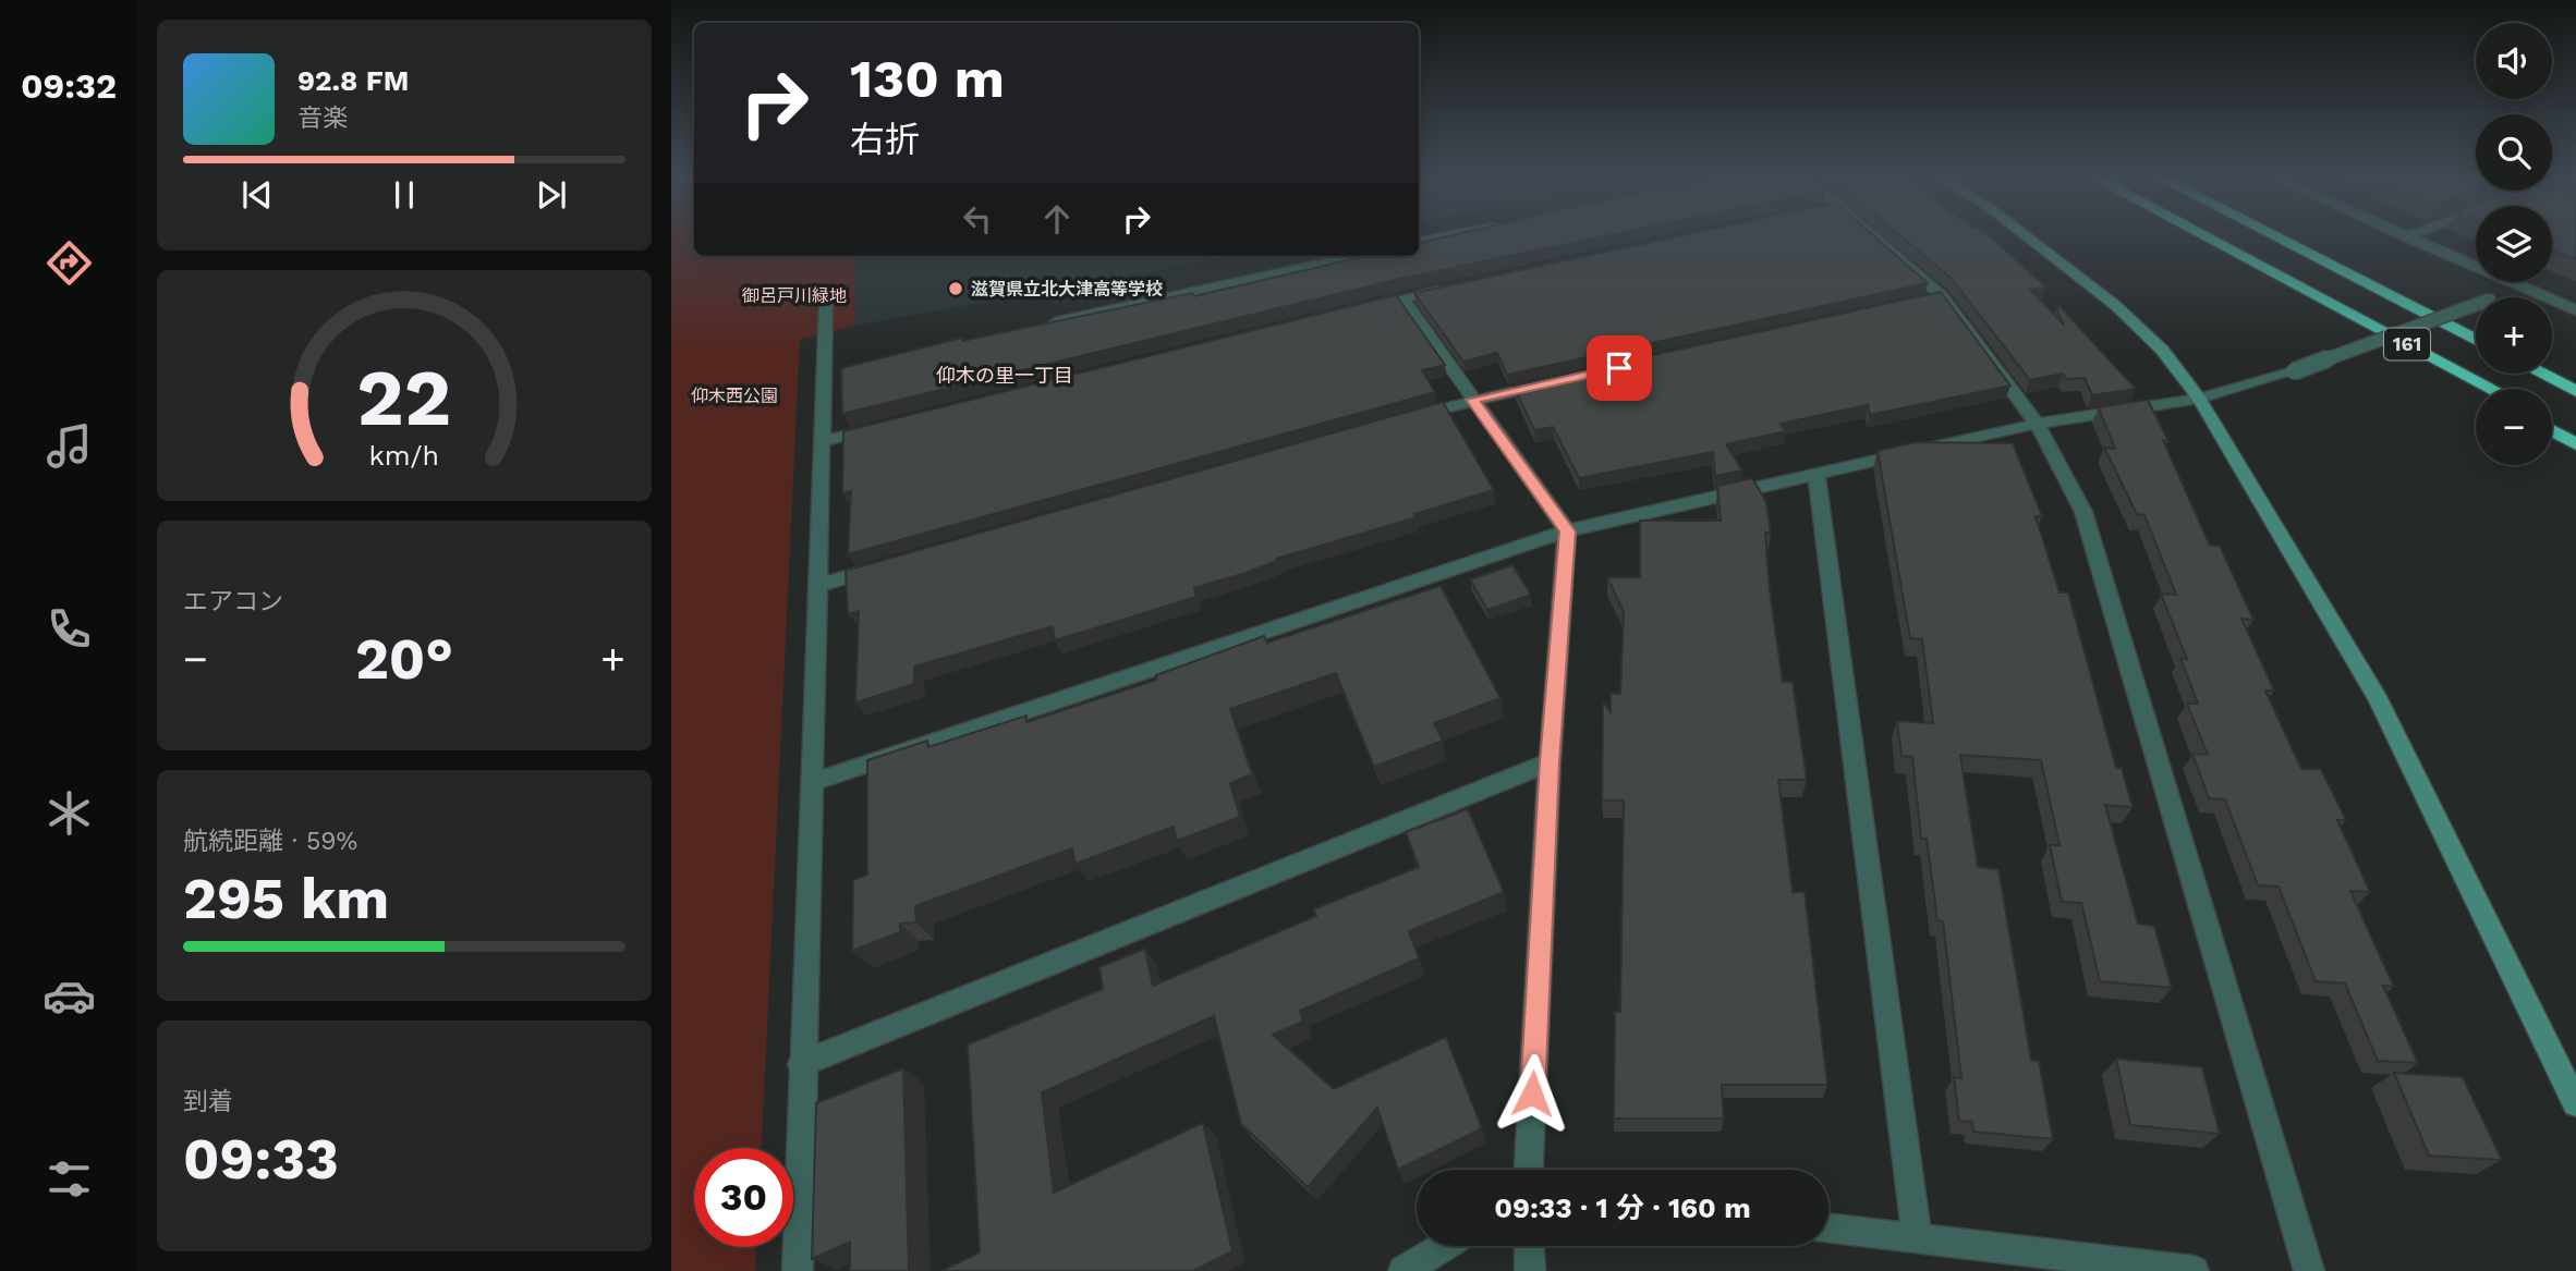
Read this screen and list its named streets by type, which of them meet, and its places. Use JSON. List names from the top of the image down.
{
  "streets": {
    "highway": ["161"]
  },
  "districts": ["仰木の里一丁目"],
  "parks": ["御呂戸川緑地", "仰木西公園"],
  "places": ["滋賀県立北大津高等学校"],
  "page": {
    "tabs": "09:32",
    "map_buttons": ["+", "−"],
    "turn": ["130 m", "右折"],
    "song": ["92.8 FM", "音楽"],
    "tile": [
      "エアコン",
      ["航続距離 · 59%", "295 km"],
      ["到着", "09:33"]
    ],
    "heat": ["−", "20°", "+"],
    "limit": "30",
    "trip": "09:33 · 1 分 · 160 m",
    "gauge": ["22", "km/h"]
  }
}
